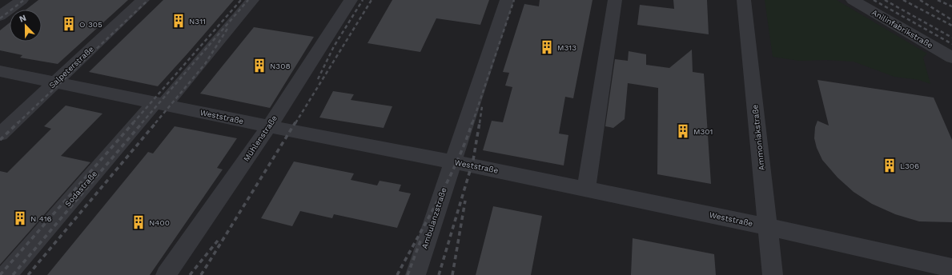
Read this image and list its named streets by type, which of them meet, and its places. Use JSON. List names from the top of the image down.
{
  "streets": {
    "street": [
      "Anilinfabrikstraße",
      "Salpeterstraße",
      "Weststraße",
      "Ammoniakstraße",
      "Mühlenstraße",
      "Sodastraße",
      "Ambulanzstraße"
    ]
  },
  "crossings": [
    ["Salpeterstraße", "Weststraße"],
    ["Weststraße", "Ammoniakstraße"],
    ["Weststraße", "Mühlenstraße"],
    ["Weststraße", "Sodastraße"],
    ["Weststraße", "Ambulanzstraße"]
  ],
  "places": {
    "building": [
      "N311",
      "O 305",
      "M313",
      "N308",
      "M301",
      "L306",
      "N 416",
      "N400"
    ]
  },
  "north": "top"
}
